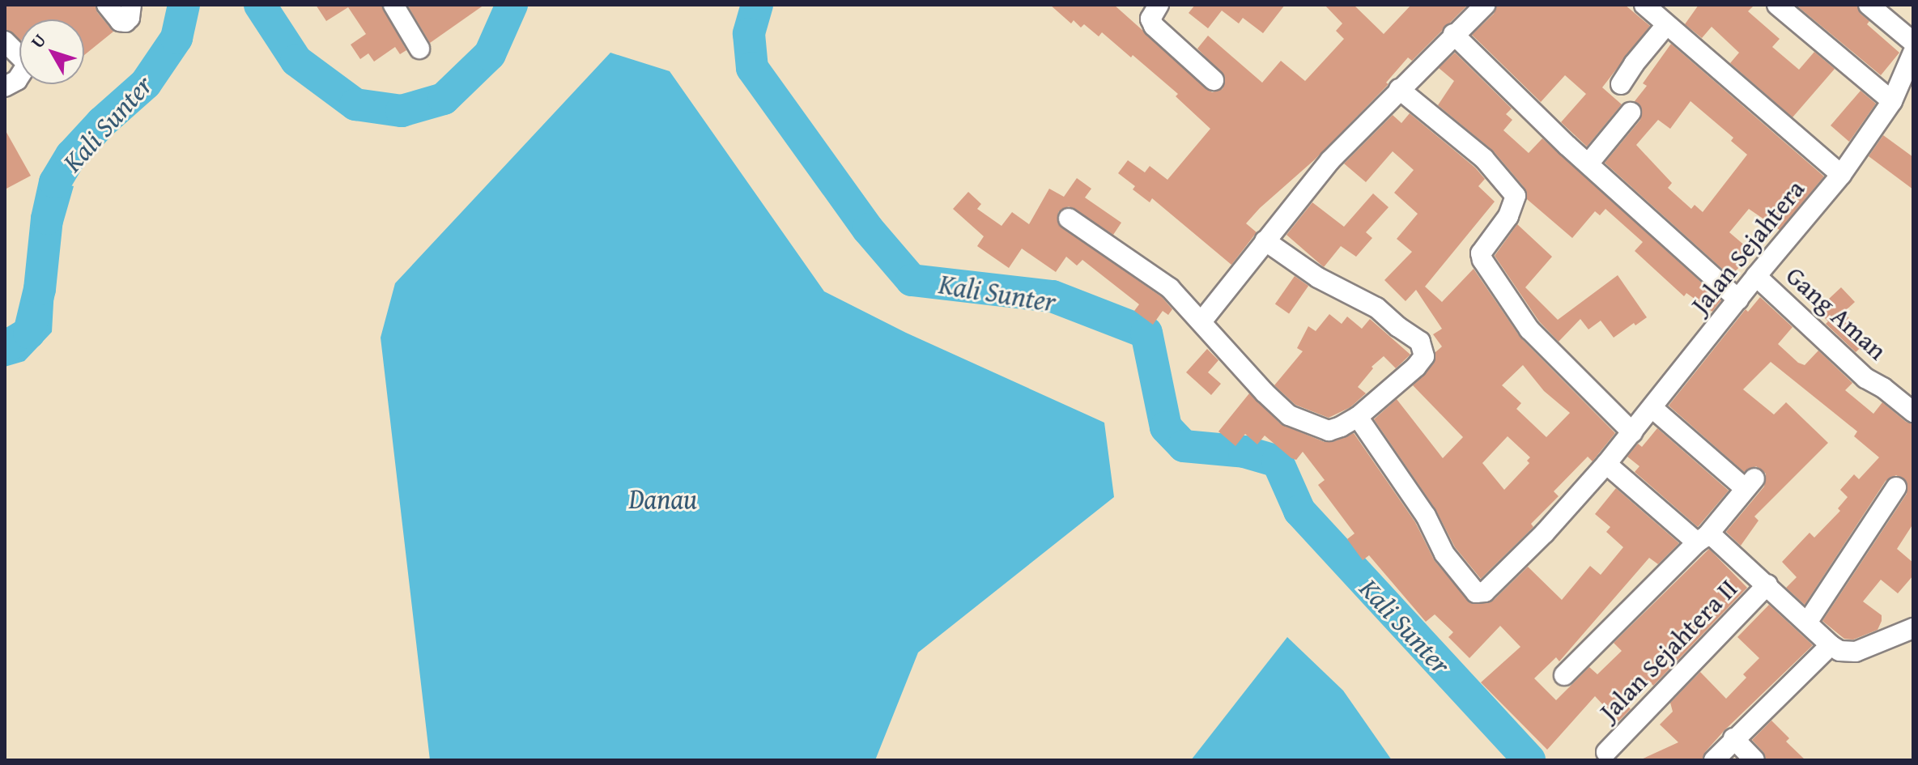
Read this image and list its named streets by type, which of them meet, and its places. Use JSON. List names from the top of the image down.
{
  "streets": {
    "street": ["Jalan Sejahtera", "Gang Aman", "Jalan Sejahtera II"]
  },
  "crossings": [
    ["Jalan Sejahtera", "Gang Aman"]
  ],
  "water": ["Kali Sunter", "Danau"],
  "north": "top left"
}
